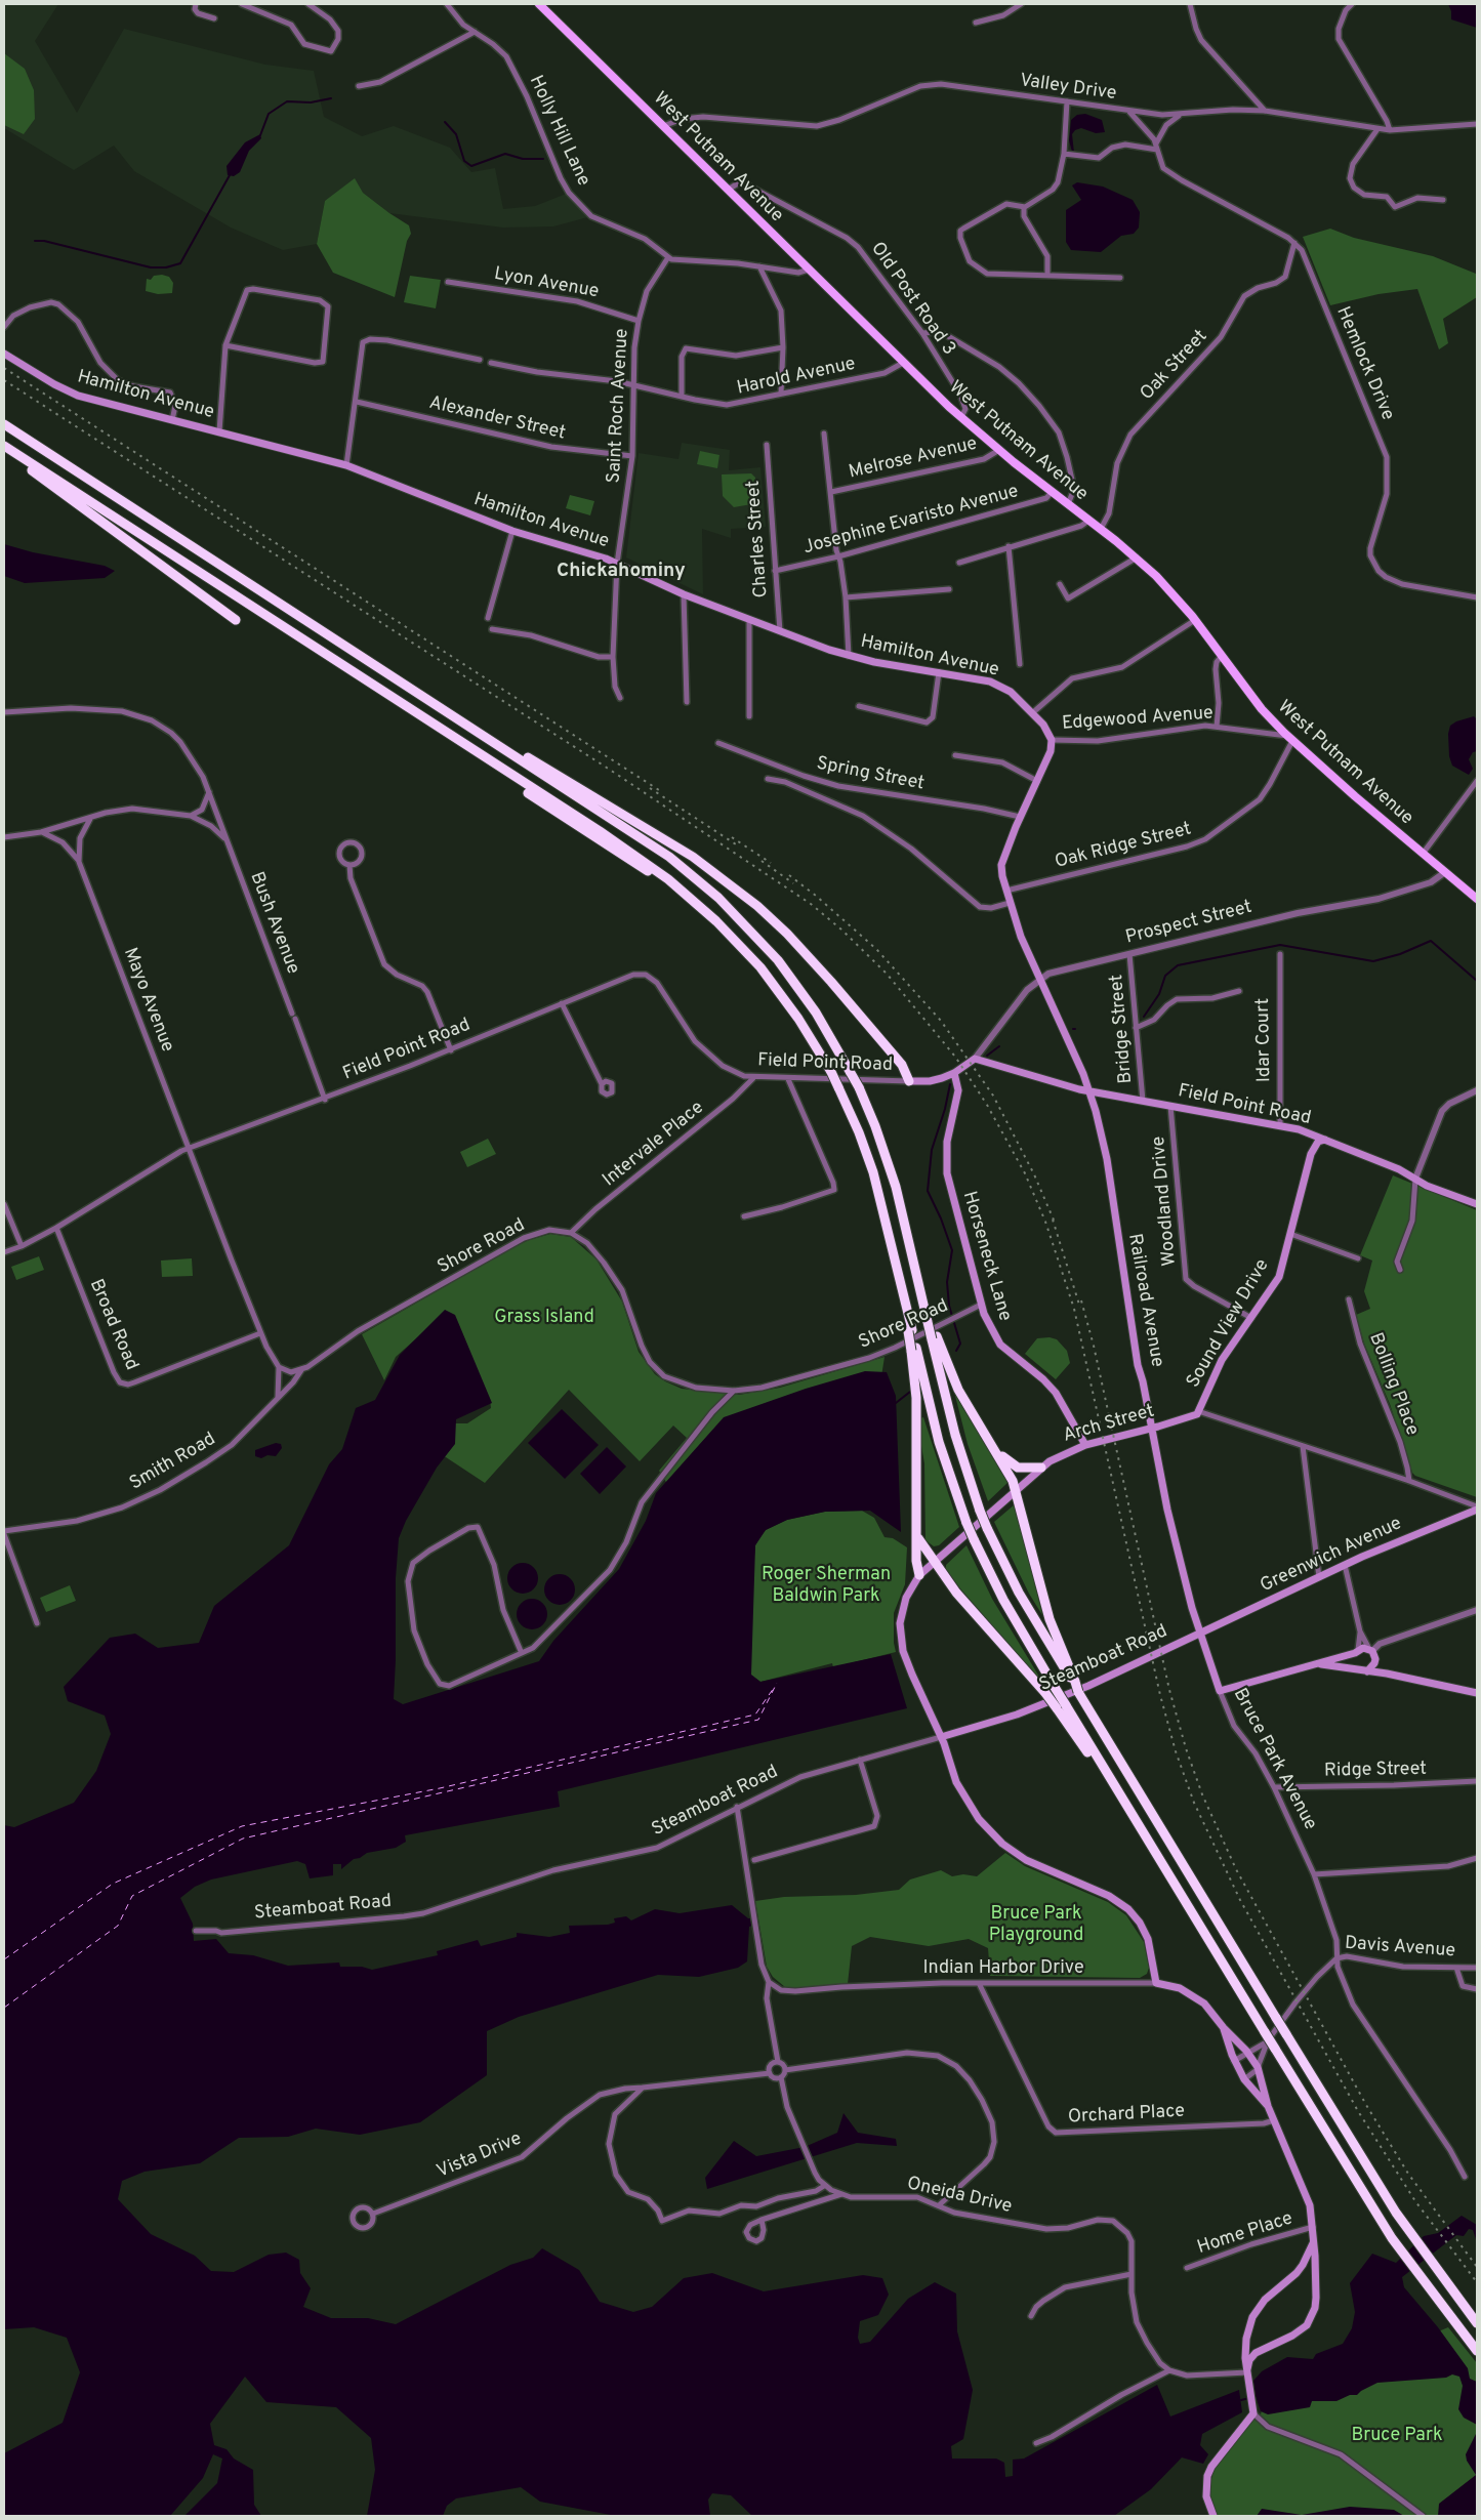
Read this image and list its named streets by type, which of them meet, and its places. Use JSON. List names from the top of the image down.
{
  "streets": {
    "main road": [
      "West Putnam Avenue",
      "Hamilton Avenue",
      "Field Point Road",
      "Horseneck Lane",
      "Railroad Avenue",
      "Sound View Drive",
      "Arch Street",
      "Greenwich Avenue",
      "Steamboat Road",
      "Bruce Park Avenue",
      "Indian Harbor Drive"
    ],
    "street": [
      "Valley Drive",
      "Holly Hill Lane",
      "Lyon Avenue",
      "Old Post Road 3",
      "Hemlock Drive",
      "Oak Street",
      "Harold Avenue",
      "Saint Roch Avenue",
      "Alexander Street",
      "Melrose Avenue",
      "Josephine Evaristo Avenue",
      "Charles Street",
      "Edgewood Avenue",
      "Spring Street",
      "Oak Ridge Street",
      "Bush Avenue",
      "Prospect Street",
      "Mayo Avenue",
      "Bridge Street",
      "Idar Court",
      "Intervale Place",
      "Woodland Drive",
      "Shore Road",
      "Broad Road",
      "Bolling Place",
      "Smith Road",
      "Ridge Street",
      "Davis Avenue",
      "Orchard Place",
      "Vista Drive",
      "Oneida Drive",
      "Home Place"
    ]
  },
  "crossings": [
    ["Valley Drive", "West Putnam Avenue"],
    ["Valley Drive", "Hemlock Drive"],
    ["Holly Hill Lane", "Saint Roch Avenue"],
    ["West Putnam Avenue", "Old Post Road 3"],
    ["West Putnam Avenue", "Oak Street"],
    ["West Putnam Avenue", "Harold Avenue"],
    ["West Putnam Avenue", "Melrose Avenue"],
    ["West Putnam Avenue", "Josephine Evaristo Avenue"],
    ["West Putnam Avenue", "Edgewood Avenue"],
    ["West Putnam Avenue", "Oak Ridge Street"],
    ["West Putnam Avenue", "Prospect Street"],
    ["Lyon Avenue", "Saint Roch Avenue"],
    ["Hemlock Drive", "Oak Street"],
    ["Harold Avenue", "Saint Roch Avenue"],
    ["Hamilton Avenue", "Saint Roch Avenue"],
    ["Hamilton Avenue", "Charles Street"],
    ["Hamilton Avenue", "Edgewood Avenue"],
    ["Hamilton Avenue", "Railroad Avenue"],
    ["Saint Roch Avenue", "Alexander Street"],
    ["Josephine Evaristo Avenue", "Charles Street"],
    ["Edgewood Avenue", "Oak Ridge Street"],
    ["Edgewood Avenue", "Railroad Avenue"],
    ["Spring Street", "Railroad Avenue"],
    ["Oak Ridge Street", "Railroad Avenue"],
    ["Bush Avenue", "Field Point Road"],
    ["Prospect Street", "Bridge Street"],
    ["Prospect Street", "Field Point Road"],
    ["Prospect Street", "Railroad Avenue"],
    ["Mayo Avenue", "Field Point Road"],
    ["Bridge Street", "Field Point Road"],
    ["Idar Court", "Field Point Road"],
    ["Field Point Road", "Intervale Place"],
    ["Field Point Road", "Woodland Drive"],
    ["Field Point Road", "Horseneck Lane"],
    ["Field Point Road", "Railroad Avenue"],
    ["Field Point Road", "Sound View Drive"],
    ["Field Point Road", "Broad Road"],
    ["Intervale Place", "Shore Road"],
    ["Woodland Drive", "Sound View Drive"],
    ["Shore Road", "Horseneck Lane"],
    ["Shore Road", "Smith Road"],
    ["Horseneck Lane", "Arch Street"],
    ["Railroad Avenue", "Arch Street"],
    ["Railroad Avenue", "Greenwich Avenue"],
    ["Railroad Avenue", "Steamboat Road"],
    ["Railroad Avenue", "Bruce Park Avenue"],
    ["Sound View Drive", "Arch Street"],
    ["Arch Street", "Steamboat Road"],
    ["Arch Street", "Indian Harbor Drive"],
    ["Greenwich Avenue", "Steamboat Road"],
    ["Greenwich Avenue", "Bruce Park Avenue"],
    ["Steamboat Road", "Bruce Park Avenue"],
    ["Bruce Park Avenue", "Ridge Street"],
    ["Bruce Park Avenue", "Davis Avenue"],
    ["Davis Avenue", "Indian Harbor Drive"],
    ["Indian Harbor Drive", "Orchard Place"]
  ],
  "districts": ["Chickahominy"],
  "parks": [
    "Grass Island",
    "Roger Sherman Baldwin Park",
    "Bruce Park Playground",
    "Bruce Park"
  ]
}
